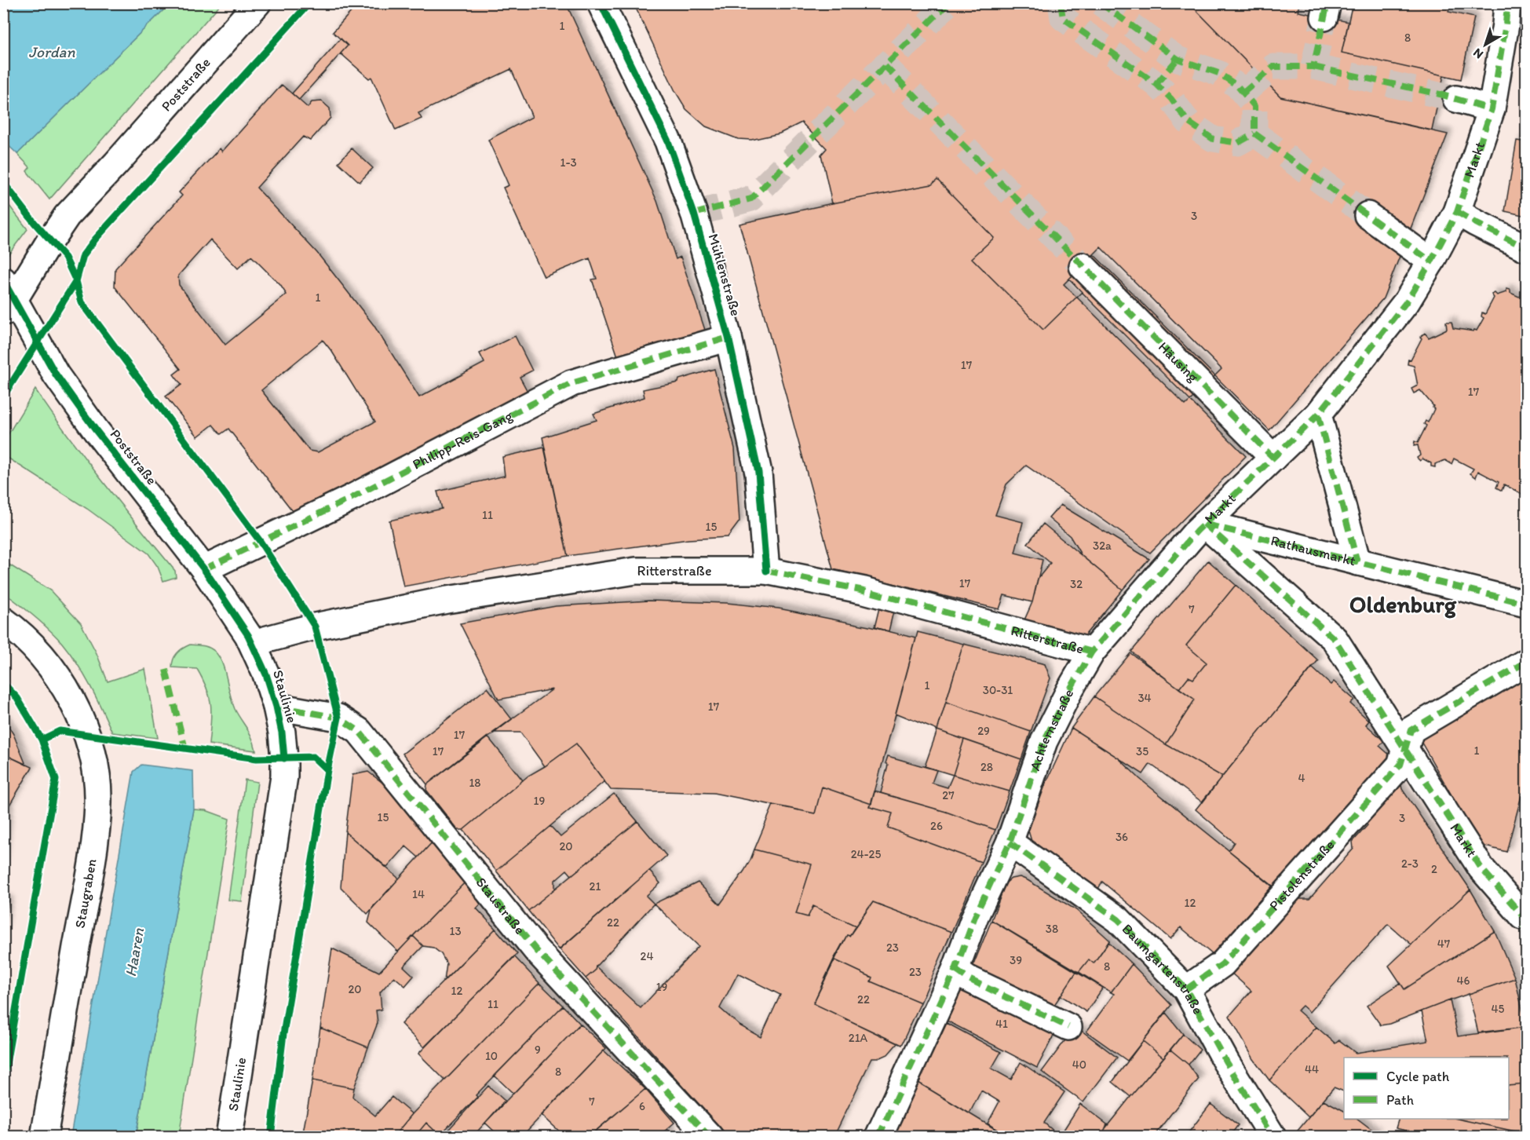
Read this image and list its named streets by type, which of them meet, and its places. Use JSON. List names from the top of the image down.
{
  "streets": {
    "street": [
      "Poststraße",
      "Markt",
      "Mühlenstraße",
      "Häusing",
      "Philipp-Reis-Gang",
      "Rathausmarkt",
      "Ritterstraße",
      "Staulinie",
      "Achternstraße",
      "Pistolenstraße",
      "Staugraben",
      "Staustraße",
      "Baumgartenstraße"
    ]
  },
  "crossings": [
    ["Poststraße", "Philipp-Reis-Gang"],
    ["Poststraße", "Ritterstraße"],
    ["Poststraße", "Staulinie"],
    ["Markt", "Häusing"],
    ["Markt", "Rathausmarkt"],
    ["Markt", "Achternstraße"],
    ["Markt", "Pistolenstraße"],
    ["Mühlenstraße", "Philipp-Reis-Gang"],
    ["Mühlenstraße", "Ritterstraße"],
    ["Rathausmarkt", "Achternstraße"],
    ["Ritterstraße", "Staulinie"],
    ["Ritterstraße", "Achternstraße"],
    ["Staulinie", "Staustraße"],
    ["Achternstraße", "Baumgartenstraße"],
    ["Pistolenstraße", "Baumgartenstraße"]
  ],
  "districts": ["Oldenburg"],
  "water": ["Jordan", "Haaren"],
  "house_numbers": [
    "1",
    "8",
    "1-3",
    "3",
    "1",
    "17",
    "17",
    "11",
    "15",
    "32a",
    "17",
    "32",
    "7",
    "1",
    "30-31",
    "34",
    "17",
    "29",
    "17",
    "1",
    "17",
    "35",
    "28",
    "4",
    "18",
    "27",
    "19",
    "15",
    "3",
    "26",
    "36",
    "20",
    "24-25",
    "2-3",
    "2",
    "21",
    "14",
    "12",
    "22",
    "38",
    "13",
    "47",
    "23",
    "24",
    "39",
    "8",
    "23",
    "46",
    "19",
    "20",
    "12",
    "22",
    "11",
    "45",
    "41",
    "21A",
    "9",
    "10",
    "40",
    "44",
    "8",
    "7",
    "6"
  ],
  "legend": ["Cycle path", "Path"],
  "north": "bottom left"
}
